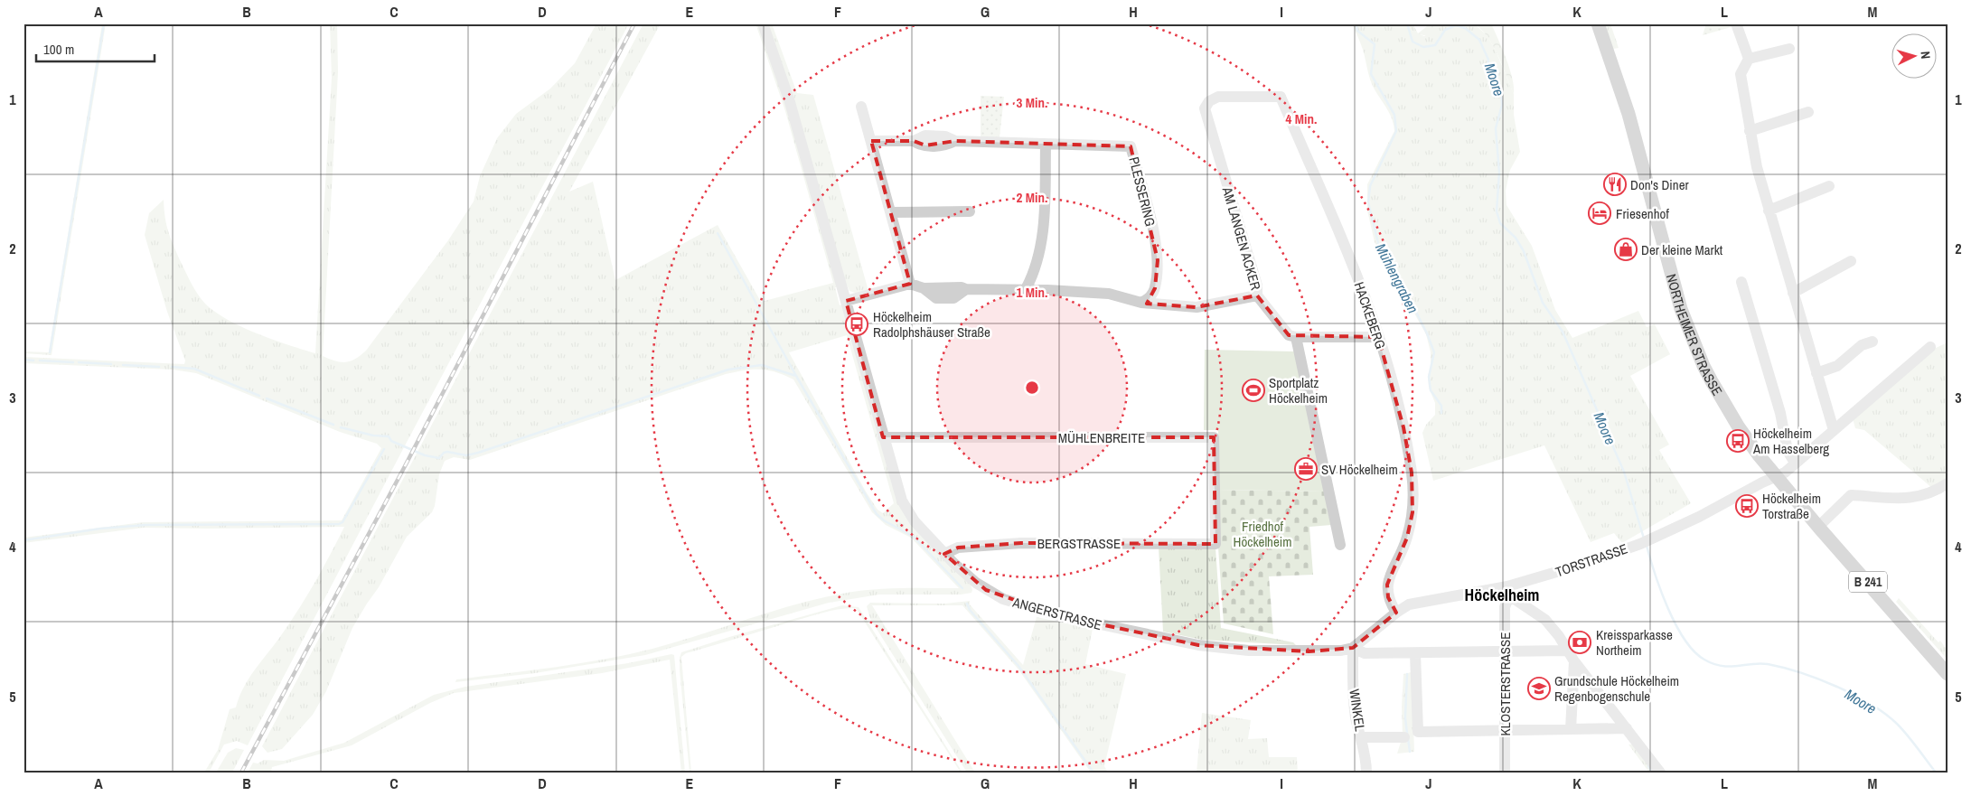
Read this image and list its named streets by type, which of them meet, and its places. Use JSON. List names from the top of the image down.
{
  "streets": {
    "main road": ["NORTHEIMER STRASSE", "B 241"],
    "street": [
      "PLESSERING",
      "AM LANGEN ACKER",
      "HACKEBERG",
      "MÜHLENBREITE",
      "BERGSTRASSE",
      "TORSTRASSE",
      "ANGERSTRASSE",
      "KLOSTERSTRASSE",
      "WINKEL"
    ]
  },
  "crossings": [
    ["AM LANGEN ACKER", "HACKEBERG"],
    ["HACKEBERG", "TORSTRASSE"],
    ["HACKEBERG", "ANGERSTRASSE"],
    ["NORTHEIMER STRASSE", "TORSTRASSE"],
    ["MÜHLENBREITE", "BERGSTRASSE"],
    ["MÜHLENBREITE", "ANGERSTRASSE"],
    ["BERGSTRASSE", "ANGERSTRASSE"],
    ["TORSTRASSE", "ANGERSTRASSE"],
    ["TORSTRASSE", "KLOSTERSTRASSE"],
    ["ANGERSTRASSE", "WINKEL"]
  ],
  "districts": ["Höckelheim"],
  "water": ["Moore", "Mühlengraben"],
  "parks": ["Friedhof Höckelheim"],
  "places": {
    "restaurant": ["Don's Diner"],
    "hotel": ["Friesenhof"],
    "shop": ["Der kleine Markt"],
    "bus stop": ["Höckelheim Radolphshäuser Straße", "Höckelheim Am Hasselberg", "Höckelheim Torstraße"],
    "sports": ["Sportplatz Höckelheim"],
    "office": ["SV Höckelheim"],
    "bank": ["Kreissparkasse Northeim"],
    "school or university": ["Grundschule Höckelheim Regenbogenschule"]
  },
  "scale_bar": "100 m",
  "north": "right",
  "grid": {
    "columns": [
      "A",
      "B",
      "C",
      "D",
      "E",
      "F",
      "G",
      "H",
      "I",
      "J",
      "K",
      "L",
      "M"
    ],
    "rows": [
      "1",
      "2",
      "3",
      "4",
      "5"
    ]
  },
  "rings": [
    "3 Min.",
    "4 Min.",
    "2 Min.",
    "1 Min."
  ]
}
